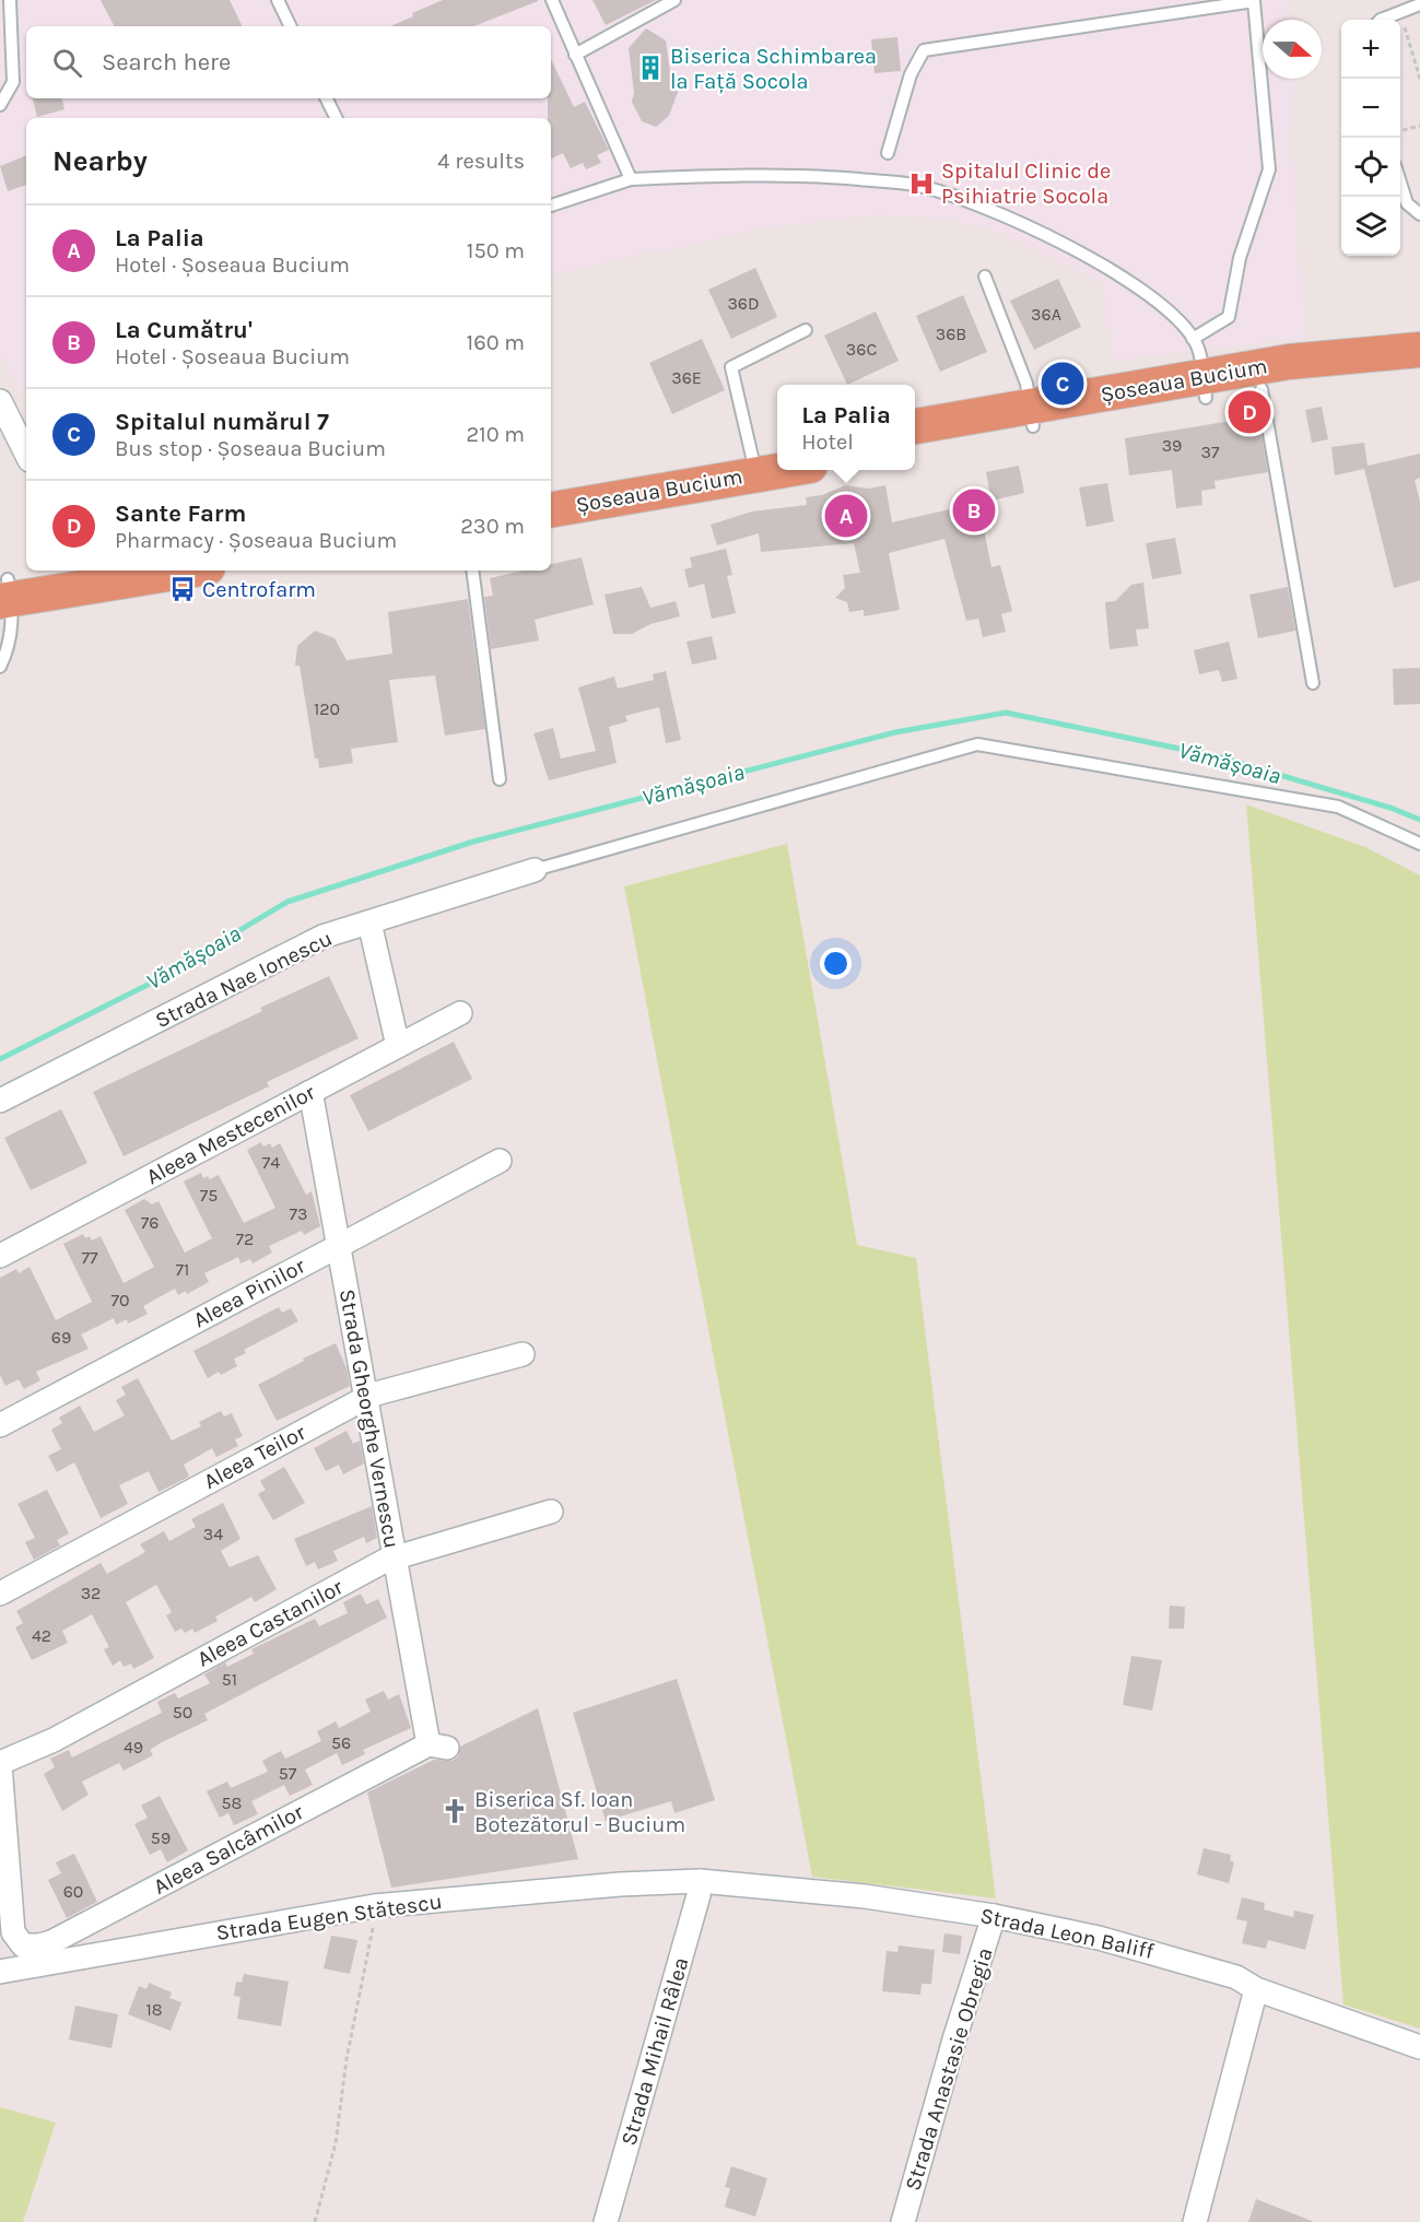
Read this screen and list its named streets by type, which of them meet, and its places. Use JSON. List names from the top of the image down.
{
  "streets": {
    "main road": ["Șoseaua Bucium"],
    "street": [
      "Strada Nae Ionescu",
      "Aleea Mestecenilor",
      "Aleea Pinilor",
      "Strada Gheorghe Vernescu",
      "Aleea Teilor",
      "Aleea Castanilor",
      "Aleea Salcâmilor",
      "Strada Eugen Stătescu",
      "Strada Leon Baliff",
      "Strada Mihail Râlea",
      "Strada Anastasie Obregia"
    ]
  },
  "crossings": [
    ["Aleea Mestecenilor", "Strada Gheorghe Vernescu"],
    ["Aleea Pinilor", "Strada Gheorghe Vernescu"],
    ["Strada Gheorghe Vernescu", "Aleea Teilor"],
    ["Strada Gheorghe Vernescu", "Aleea Castanilor"],
    ["Strada Gheorghe Vernescu", "Aleea Salcâmilor"],
    ["Strada Eugen Stătescu", "Strada Leon Baliff"],
    ["Strada Eugen Stătescu", "Strada Mihail Râlea"],
    ["Strada Leon Baliff", "Strada Mihail Râlea"],
    ["Strada Leon Baliff", "Strada Anastasie Obregia"]
  ],
  "water": ["Vămășoaia"],
  "places": {
    "building": ["Biserica Schimbarea la Față Socola"],
    "hospital": ["Spitalul Clinic de Psihiatrie Socola"],
    "bus stop": ["Centrofarm"],
    "church": ["Biserica Sf. Ioan Botezătorul - Bucium"]
  },
  "house_numbers": [
    "36D",
    "36A",
    "36B",
    "36C",
    "36E",
    "39",
    "37",
    "120",
    "74",
    "75",
    "73",
    "76",
    "72",
    "77",
    "71",
    "70",
    "69",
    "34",
    "32",
    "42",
    "51",
    "50",
    "56",
    "49",
    "57",
    "58",
    "59",
    "60",
    "18"
  ],
  "north": "right",
  "page": {
    "map_buttons": ["+", "−"],
    "search": "Search here",
    "heading": ["Nearby", "4 results"],
    "list": [
      {
        "mark": "A",
        "name": "La Palia",
        "note": "Hotel · Șoseaua Bucium",
        "value": "150 m"
      },
      {
        "mark": "B",
        "name": "La Cumătru'",
        "note": "Hotel · Șoseaua Bucium",
        "value": "160 m"
      },
      {
        "mark": "C",
        "name": "Spitalul numărul 7",
        "note": "Bus stop · Șoseaua Bucium",
        "value": "210 m"
      },
      {
        "mark": "D",
        "name": "Sante Farm",
        "note": "Pharmacy · Șoseaua Bucium",
        "value": "230 m"
      }
    ],
    "pins": [
      "C",
      "D",
      "B",
      "A"
    ],
    "popup": ["La Palia", "Hotel"]
  }
}
